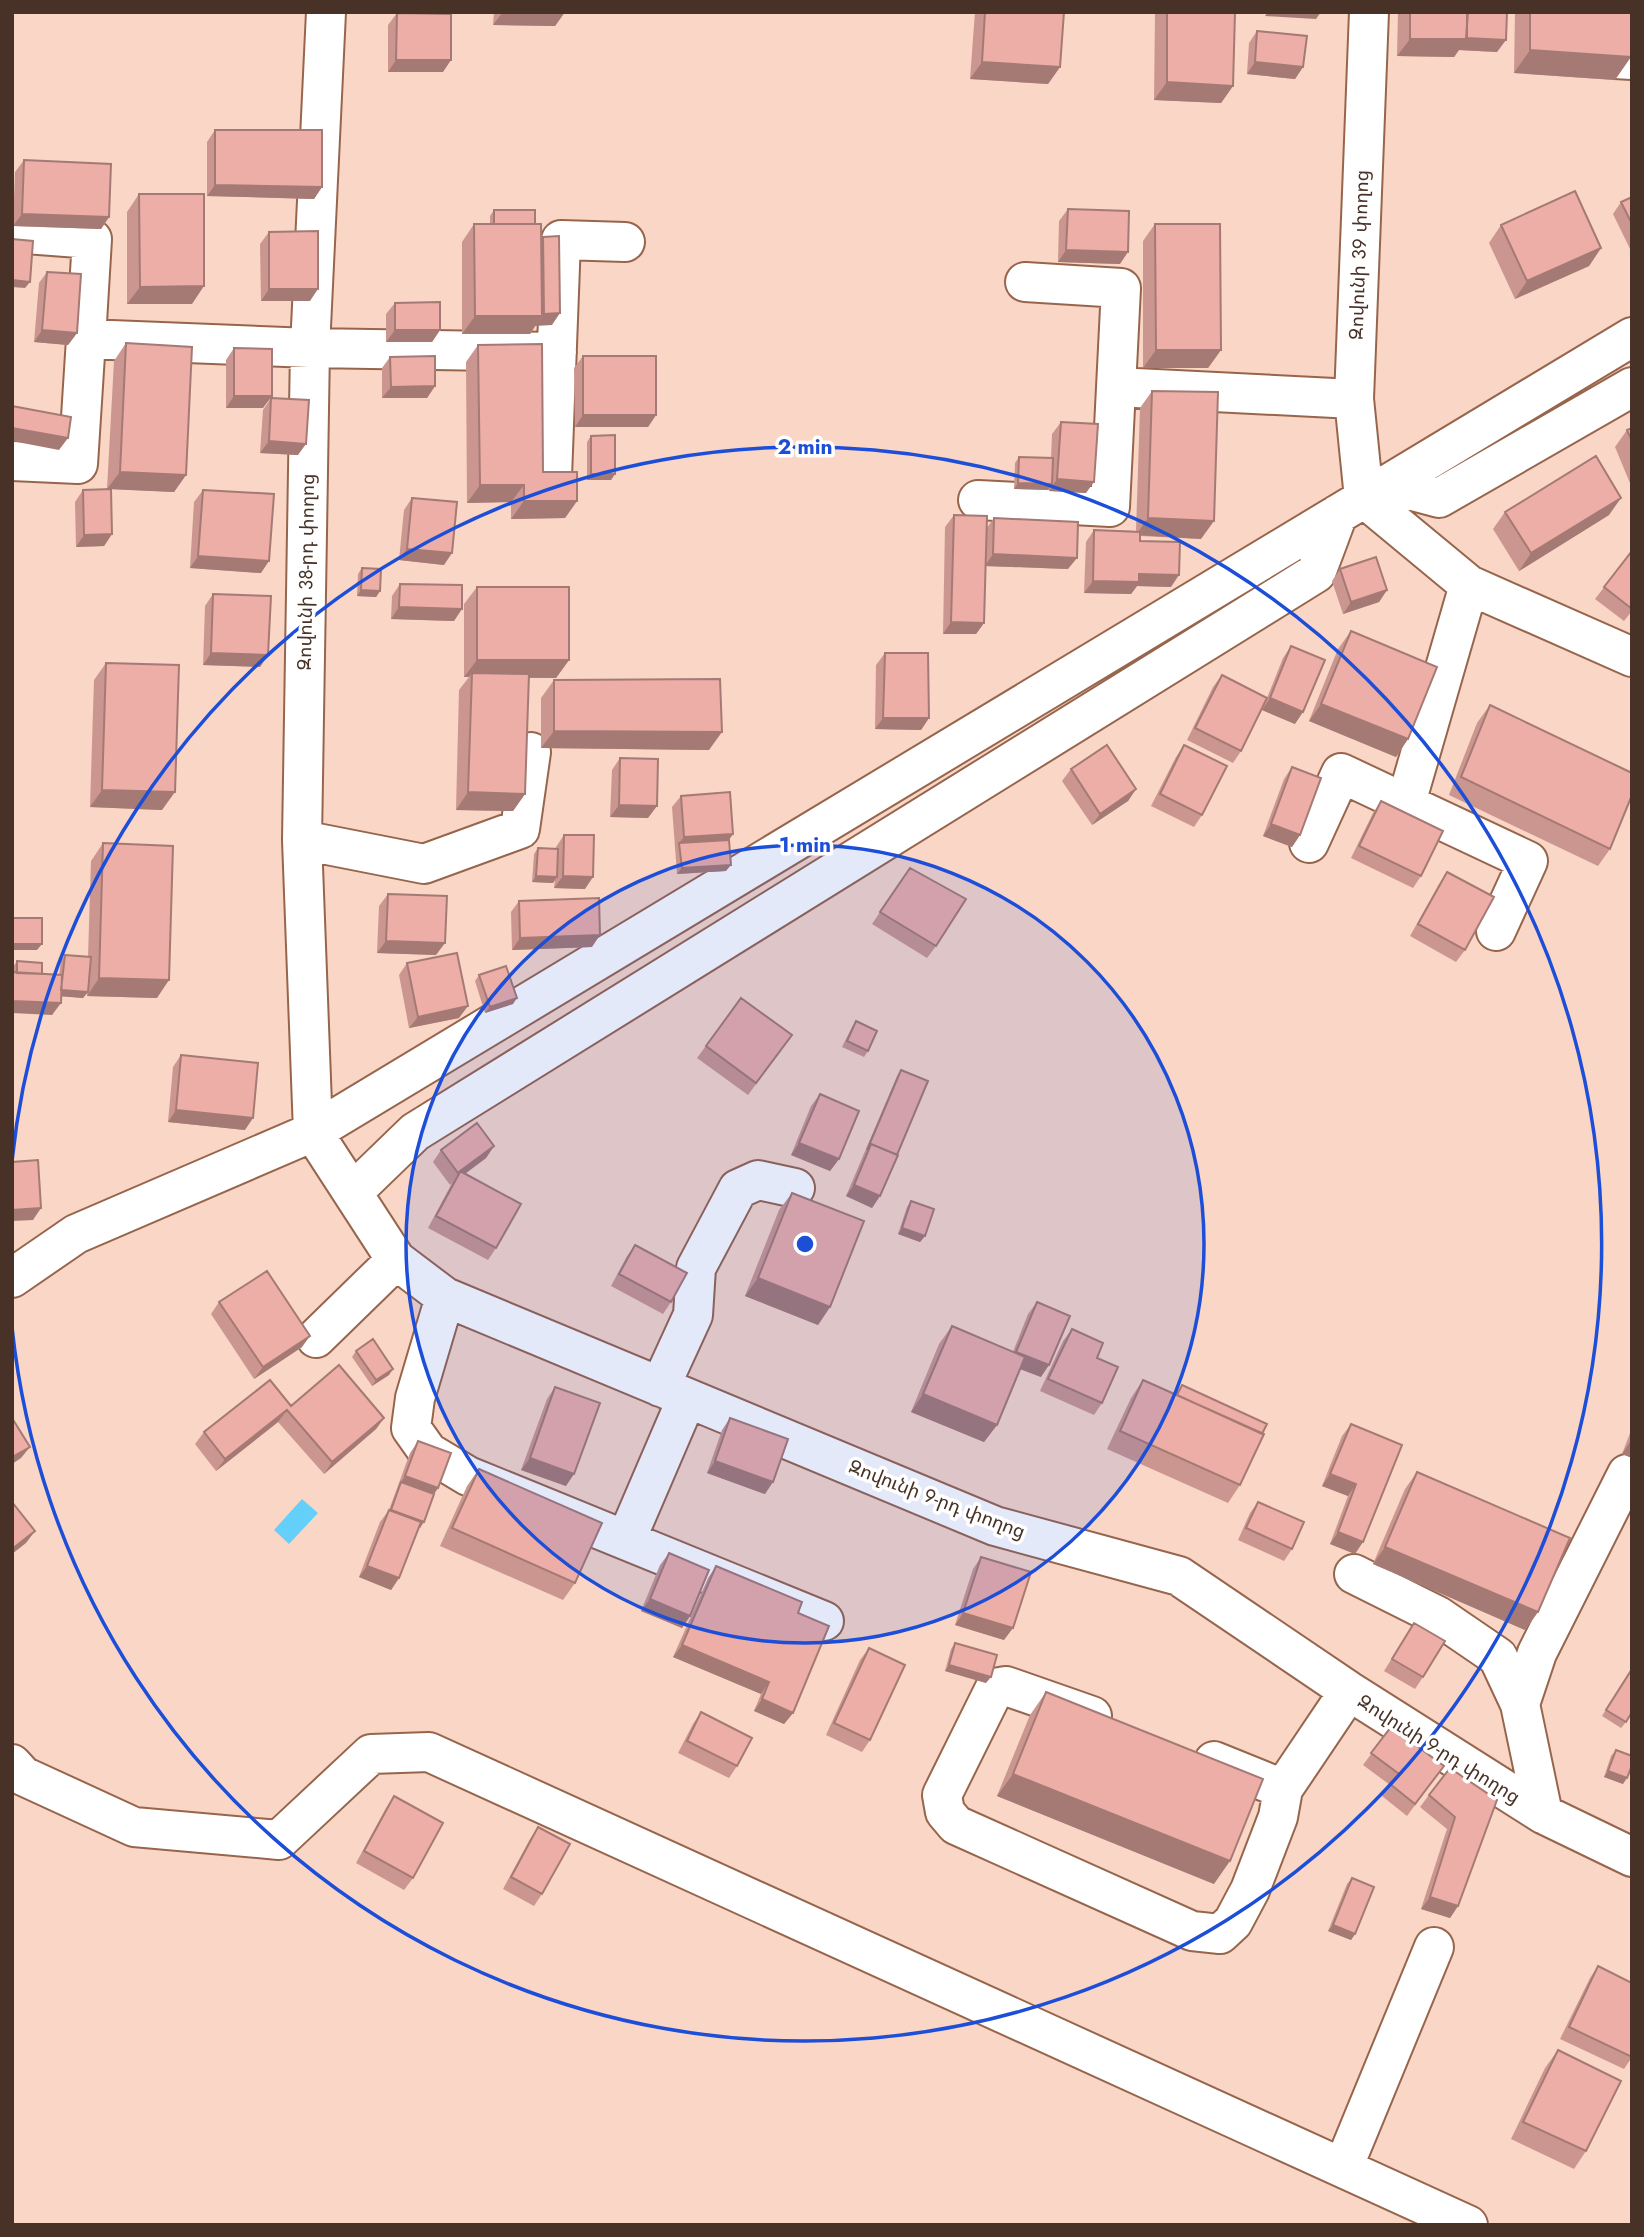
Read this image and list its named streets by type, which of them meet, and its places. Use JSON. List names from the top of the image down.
{
  "streets": {
    "street": ["Զովունի 39 փողոց", "Զովունի 38-րդ փողոց", "Զովունի 9-րդ փողոց"]
  },
  "crossings": [
    ["Զովունի 38-րդ փողոց", "Զովունի 9-րդ փողոց"]
  ],
  "rings": ["2 min", "1 min"]
}
